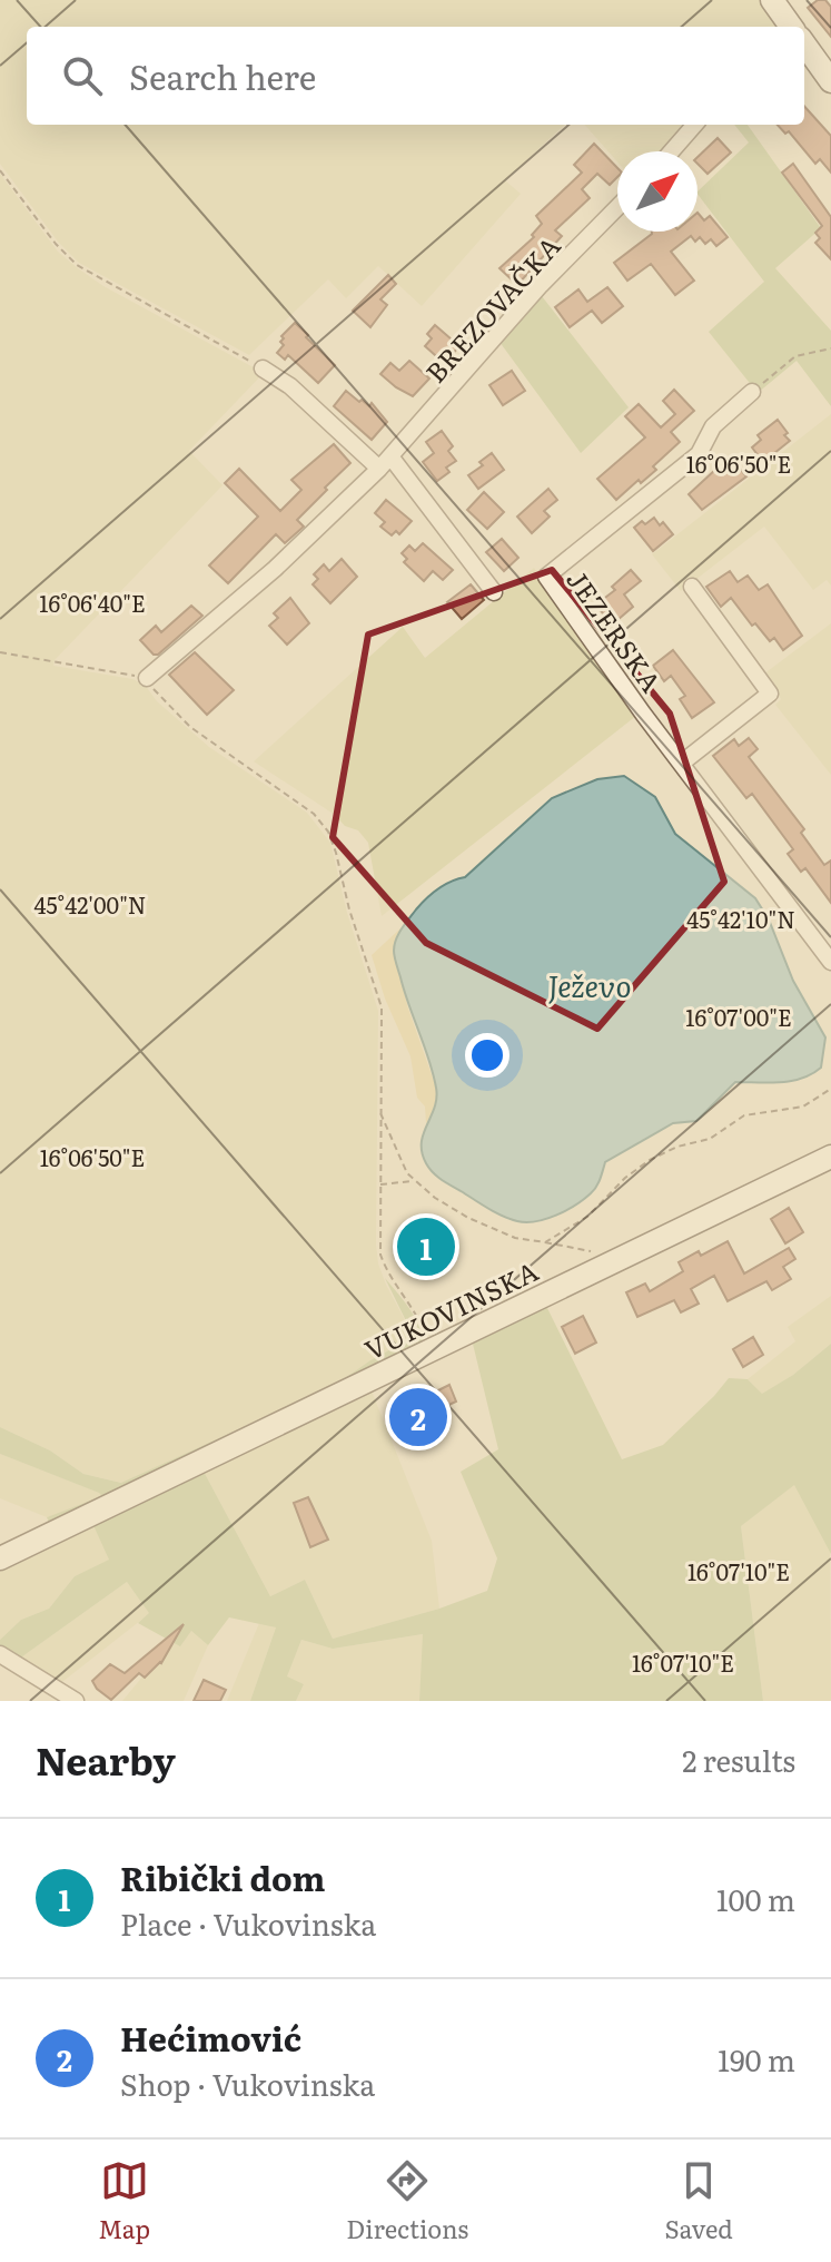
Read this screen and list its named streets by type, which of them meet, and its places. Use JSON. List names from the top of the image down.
{
  "streets": {
    "main road": ["VUKOVINSKA"],
    "street": ["BREZOVAČKA", "JEZERSKA"]
  },
  "water": ["Ježevo"],
  "north": "top right",
  "page": {
    "search": "Search here",
    "pins": ["1", "2"],
    "heading": ["Nearby", "2 results"],
    "list": [
      {
        "mark": "1",
        "name": "Ribički dom",
        "note": "Place · Vukovinska",
        "value": "100 m"
      },
      {
        "mark": "2",
        "name": "Hećimović",
        "note": "Shop · Vukovinska",
        "value": "190 m"
      }
    ],
    "nav": ["Map", "Directions", "Saved"]
  },
  "coordinates": [
    "16°06'50\"E",
    "16°06'40\"E",
    "45°42'00\"N",
    "45°42'10\"N",
    "16°07'00\"E",
    "16°07'10\"E"
  ]
}
